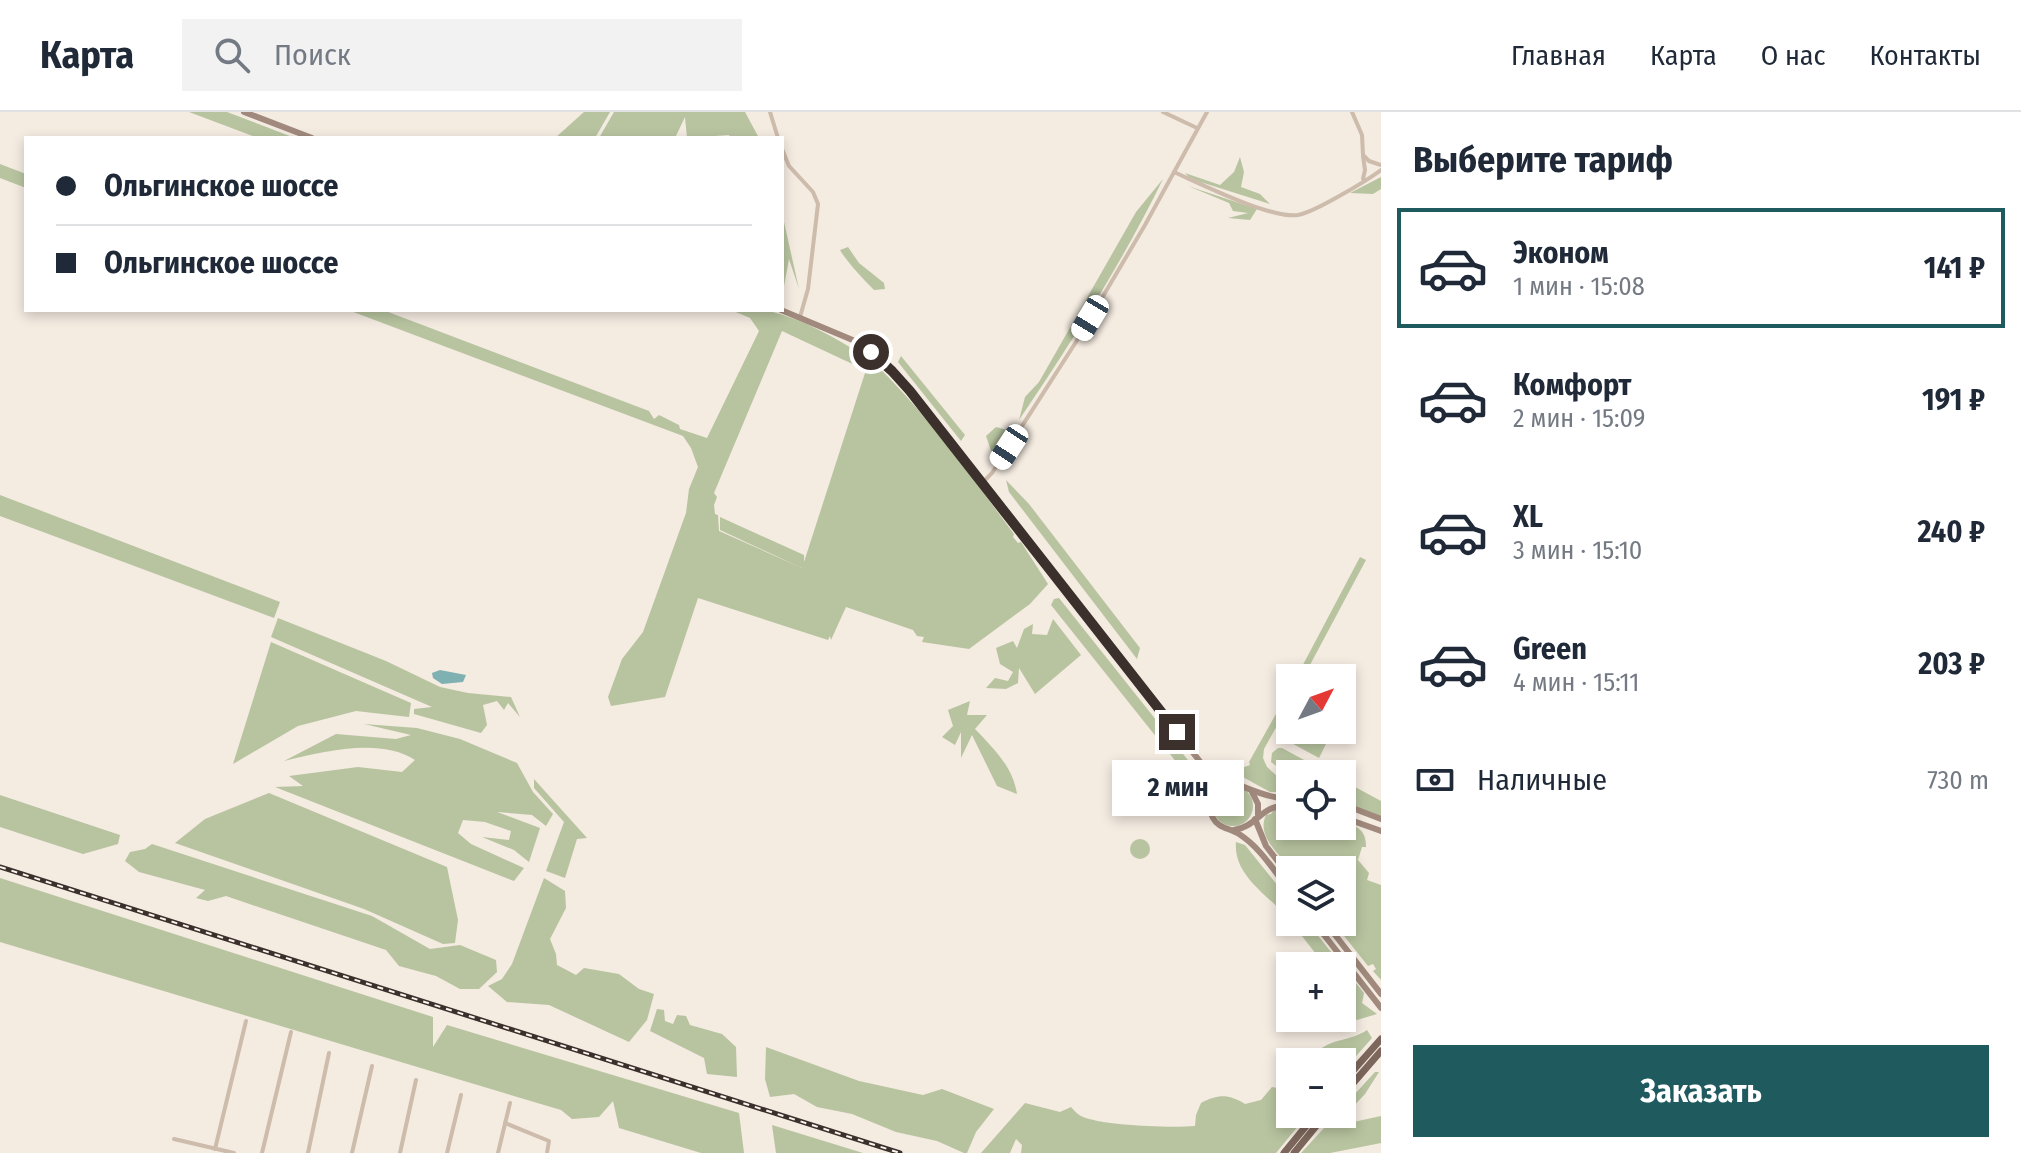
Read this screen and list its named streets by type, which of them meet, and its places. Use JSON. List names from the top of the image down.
{
  "north": "top right",
  "page": {
    "header": "Карта",
    "search": "Поиск",
    "nav": [
      "Главная",
      "Карта",
      "О нас",
      "Контакты"
    ],
    "heading": "Выберите тариф",
    "banner": ["Ольгинское шоссе", "Ольгинское шоссе"],
    "list": [
      {
        "name": "Эконом",
        "note": "1 мин · 15:08",
        "value": "141 ₽"
      },
      {
        "name": "Комфорт",
        "note": "2 мин · 15:09",
        "value": "191 ₽"
      },
      {
        "name": "XL",
        "note": "3 мин · 15:10",
        "value": "240 ₽"
      },
      {
        "name": "Green",
        "note": "4 мин · 15:11",
        "value": "203 ₽"
      }
    ],
    "map_buttons": ["+", "−"],
    "pay": ["Наличные", "730 m"],
    "bubble": "2 мин",
    "buttons": "Заказать"
  }
}
